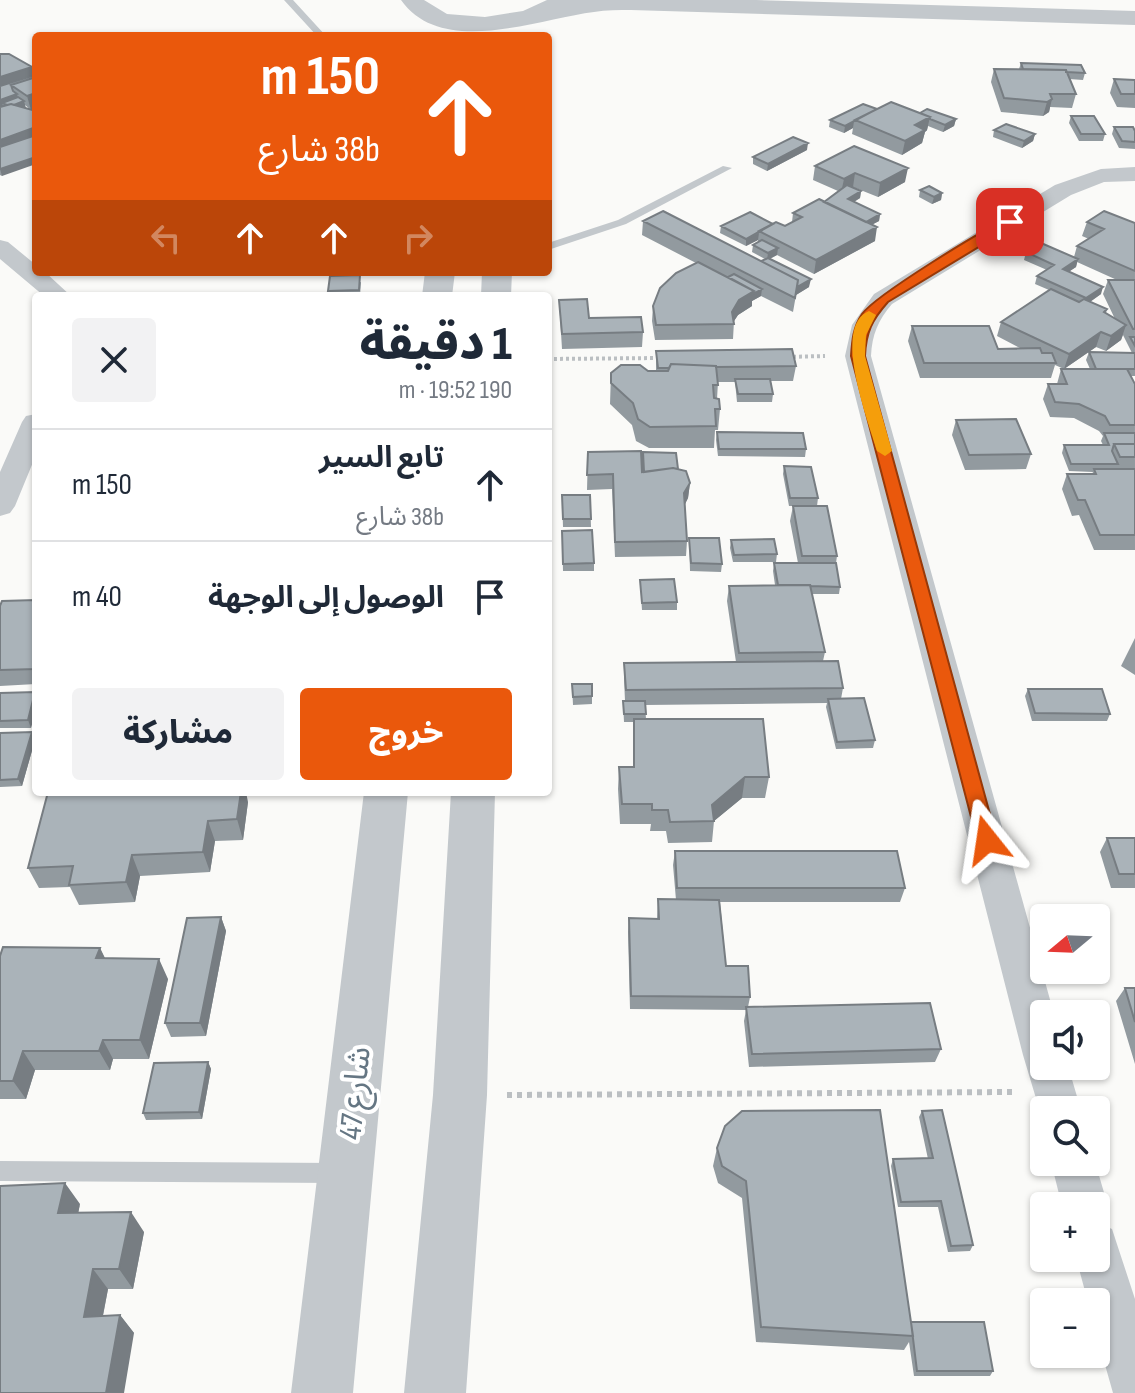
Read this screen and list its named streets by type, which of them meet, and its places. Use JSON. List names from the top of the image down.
{
  "streets": {
    "street": ["شارع 47"]
  },
  "north": "left",
  "page": {
    "turn": ["150 m", "38b شارع"],
    "heading": ["1 دقيقة", "190 m · 19:52"],
    "list": [
      {
        "name": "تابع السير",
        "note": "38b شارع",
        "value": "150 m"
      },
      {
        "name": "الوصول إلى الوجهة",
        "value": "40 m"
      }
    ],
    "buttons": ["خروج", "مشاركة"],
    "map_buttons": ["+", "−"]
  }
}
